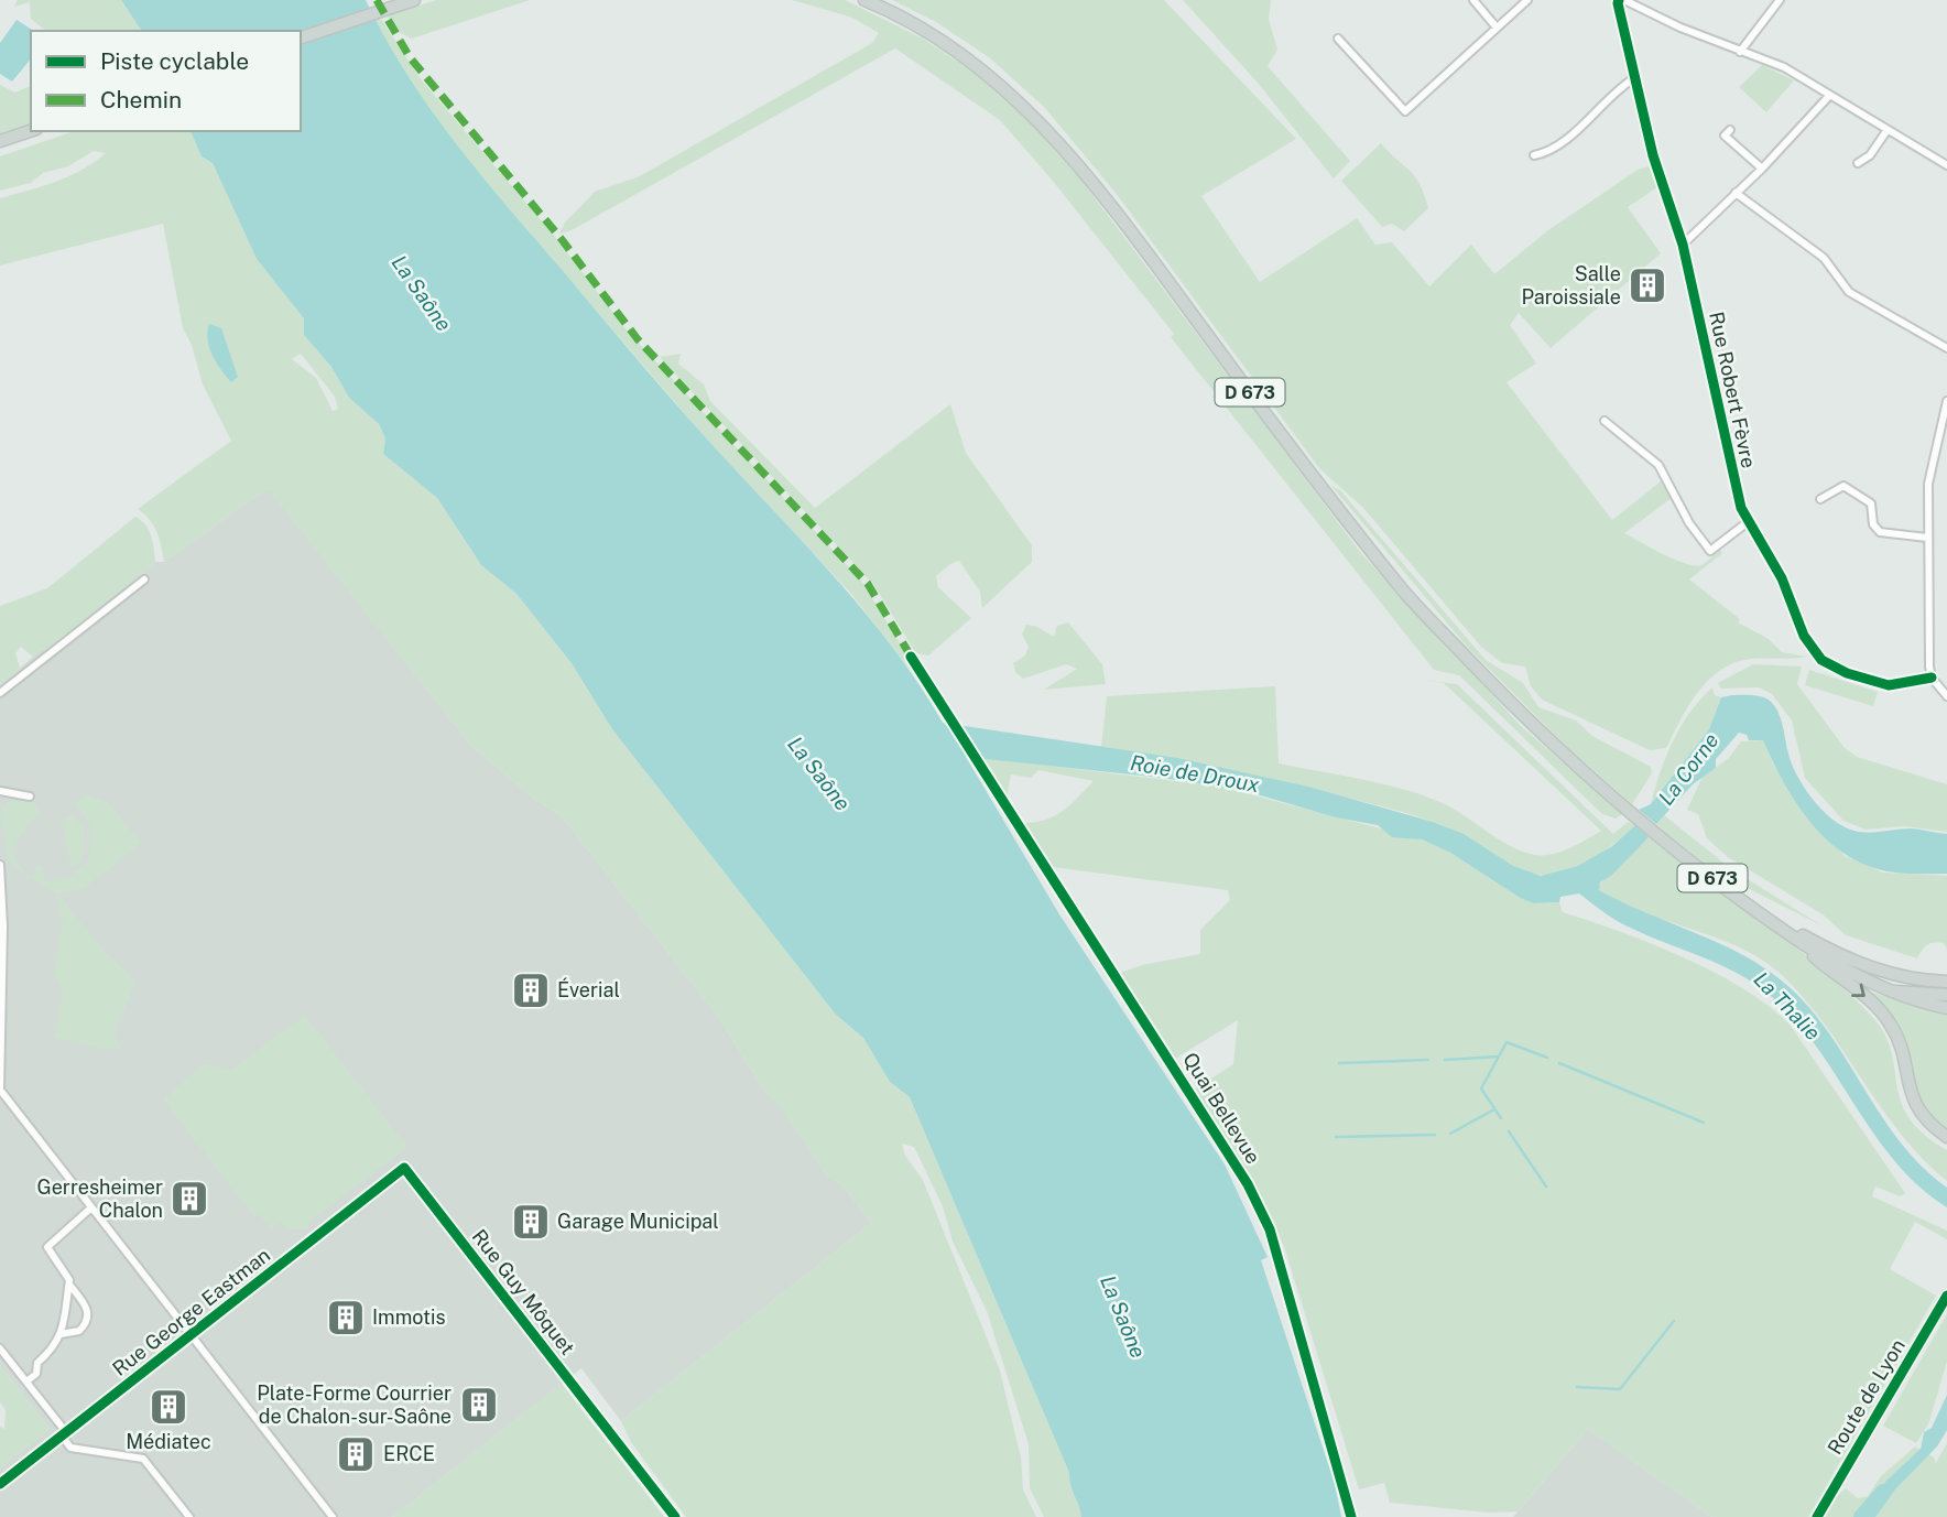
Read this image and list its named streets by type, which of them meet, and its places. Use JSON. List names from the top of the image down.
{
  "streets": {
    "main road": ["D 673", "Route de Lyon"],
    "street": [
      "Rue Robert Fèvre",
      "Quai Bellevue",
      "Rue Guy Môquet",
      "Rue George Eastman"
    ]
  },
  "crossings": [
    ["Rue Guy Môquet", "Rue George Eastman"]
  ],
  "water": [
    "La Saône",
    "La Corne",
    "Roie de Droux",
    "La Thalie"
  ],
  "places": {
    "building": [
      "Salle Paroissiale",
      "Éverial",
      "Gerresheimer Chalon",
      "Garage Municipal",
      "Immotis",
      "Plate-Forme Courrier de Chalon-sur-Saône",
      "Médiatec",
      "ERCE"
    ]
  },
  "legend": ["Piste cyclable", "Chemin"]
}
